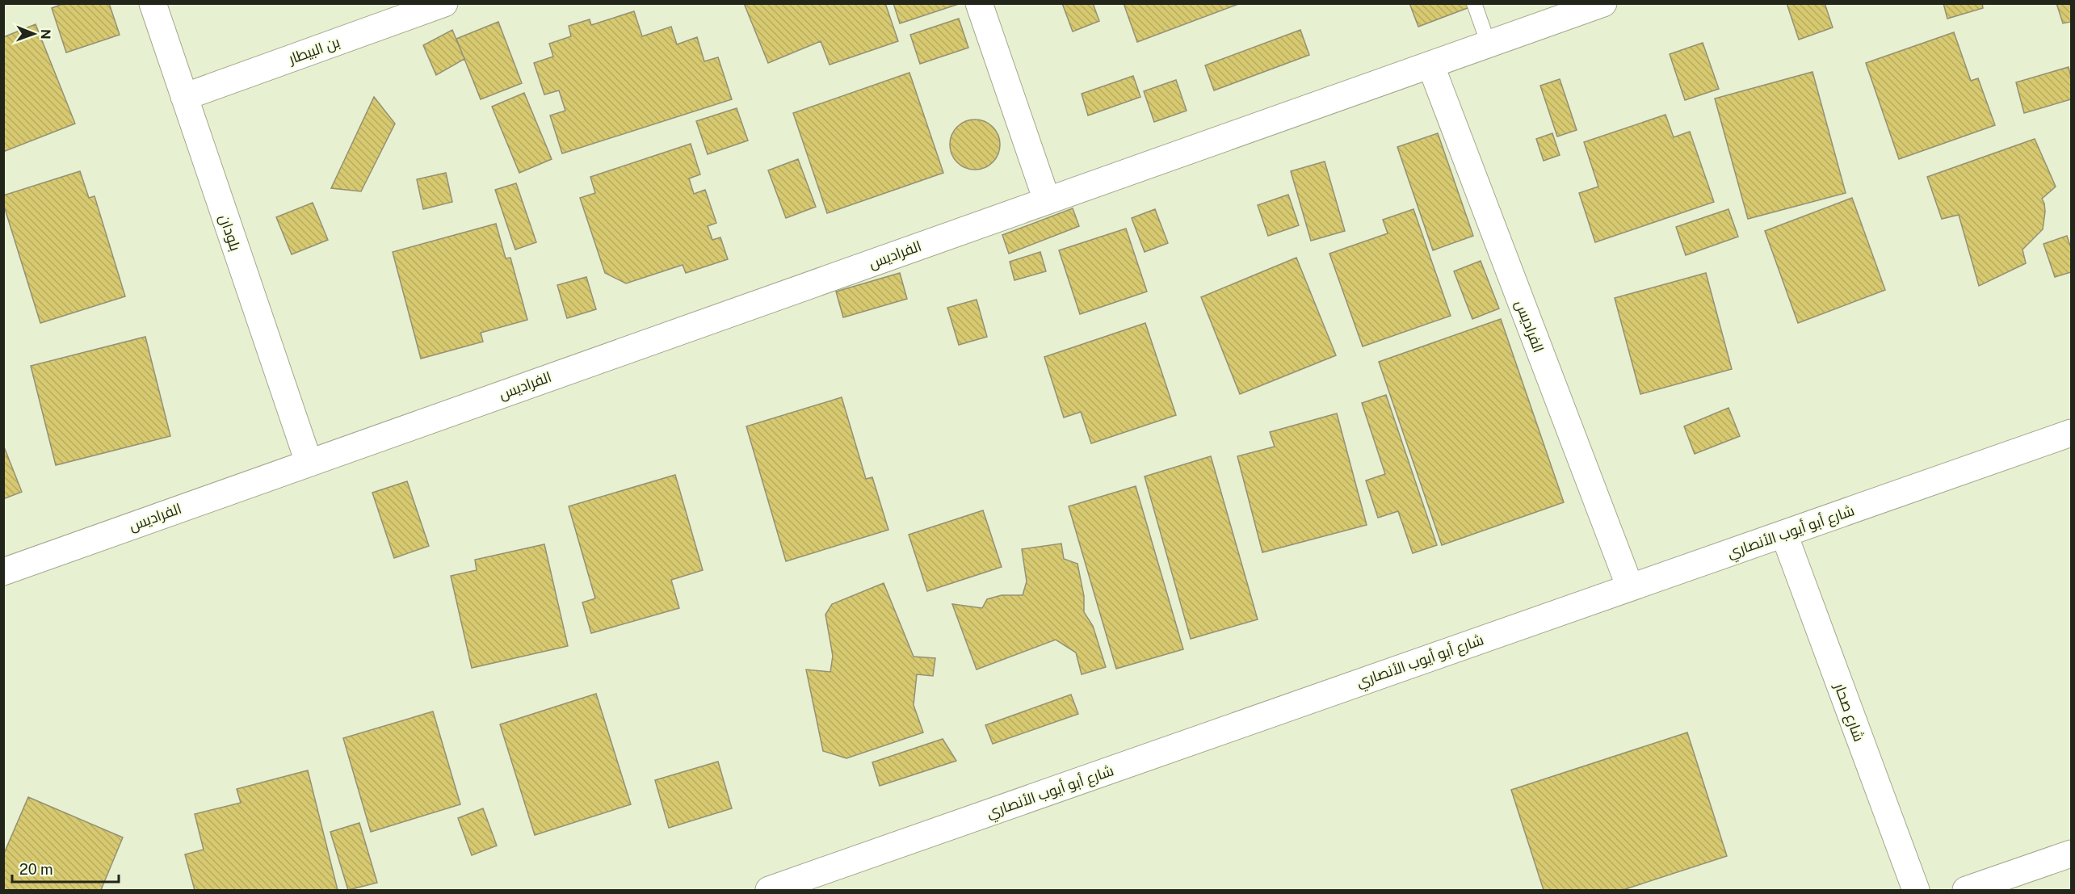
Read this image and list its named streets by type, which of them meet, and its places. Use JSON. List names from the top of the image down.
{
  "streets": {
    "street": [
      "بن البيطار",
      "بلودان",
      "الفراديس",
      "شارع أبو أيوب الأنصاري",
      "شارع صحار"
    ]
  },
  "crossings": [
    ["بن البيطار", "بلودان"],
    ["بلودان", "الفراديس"],
    ["الفراديس", "شارع أبو أيوب الأنصاري"],
    ["شارع أبو أيوب الأنصاري", "شارع صحار"]
  ],
  "scale_bar": "20 m",
  "north": "right"
}
